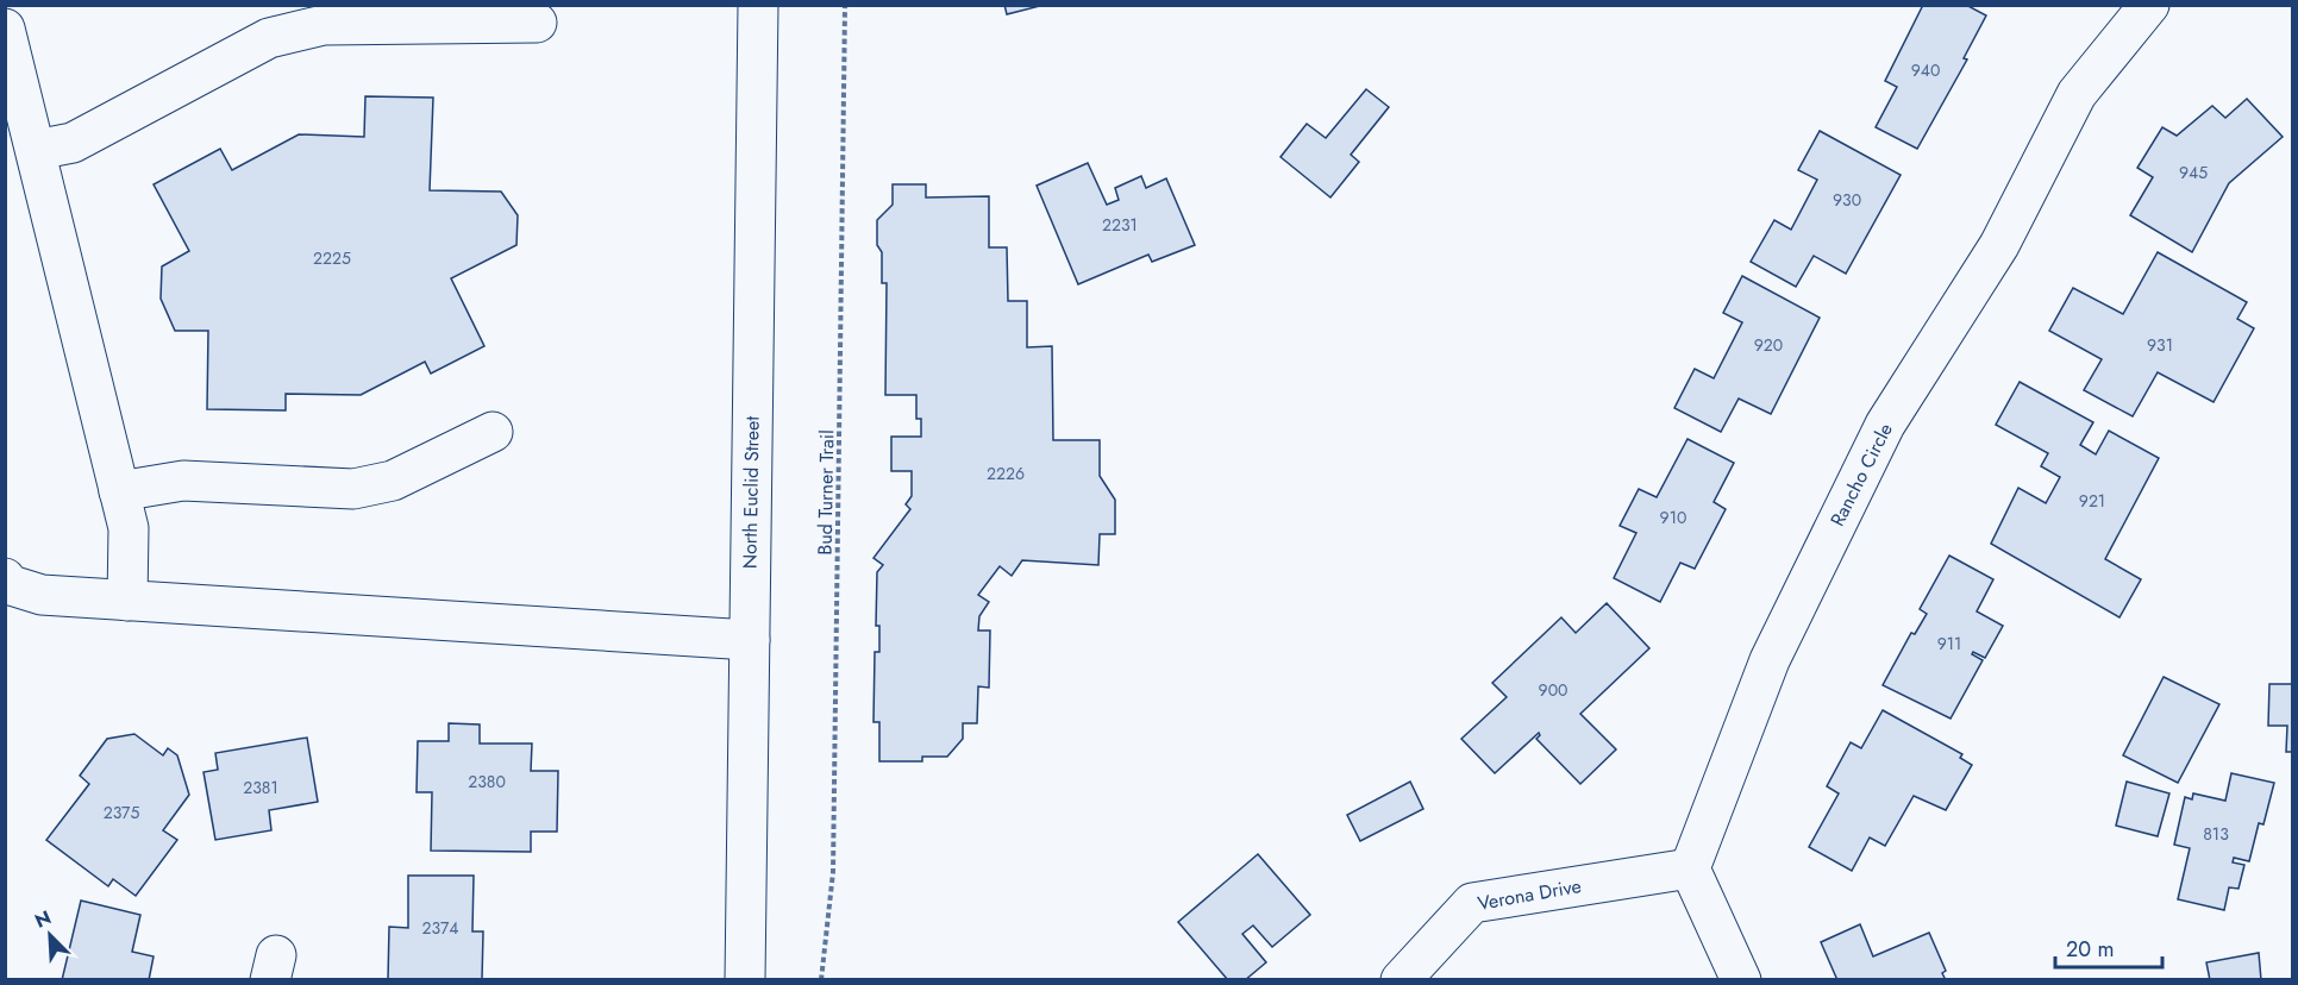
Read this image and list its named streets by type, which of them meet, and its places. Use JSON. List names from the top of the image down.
{
  "streets": {
    "street": ["Rancho Circle", "North Euclid Street", "Verona Drive"],
    "path": ["Bud Turner Trail"]
  },
  "crossings": [
    ["Rancho Circle", "Verona Drive"]
  ],
  "house_numbers": [
    "940",
    "945",
    "930",
    "2231",
    "2225",
    "920",
    "931",
    "2226",
    "921",
    "910",
    "911",
    "900",
    "2380",
    "2381",
    "2375",
    "813",
    "2374"
  ],
  "scale_bar": "20 m",
  "north": "top left"
}
